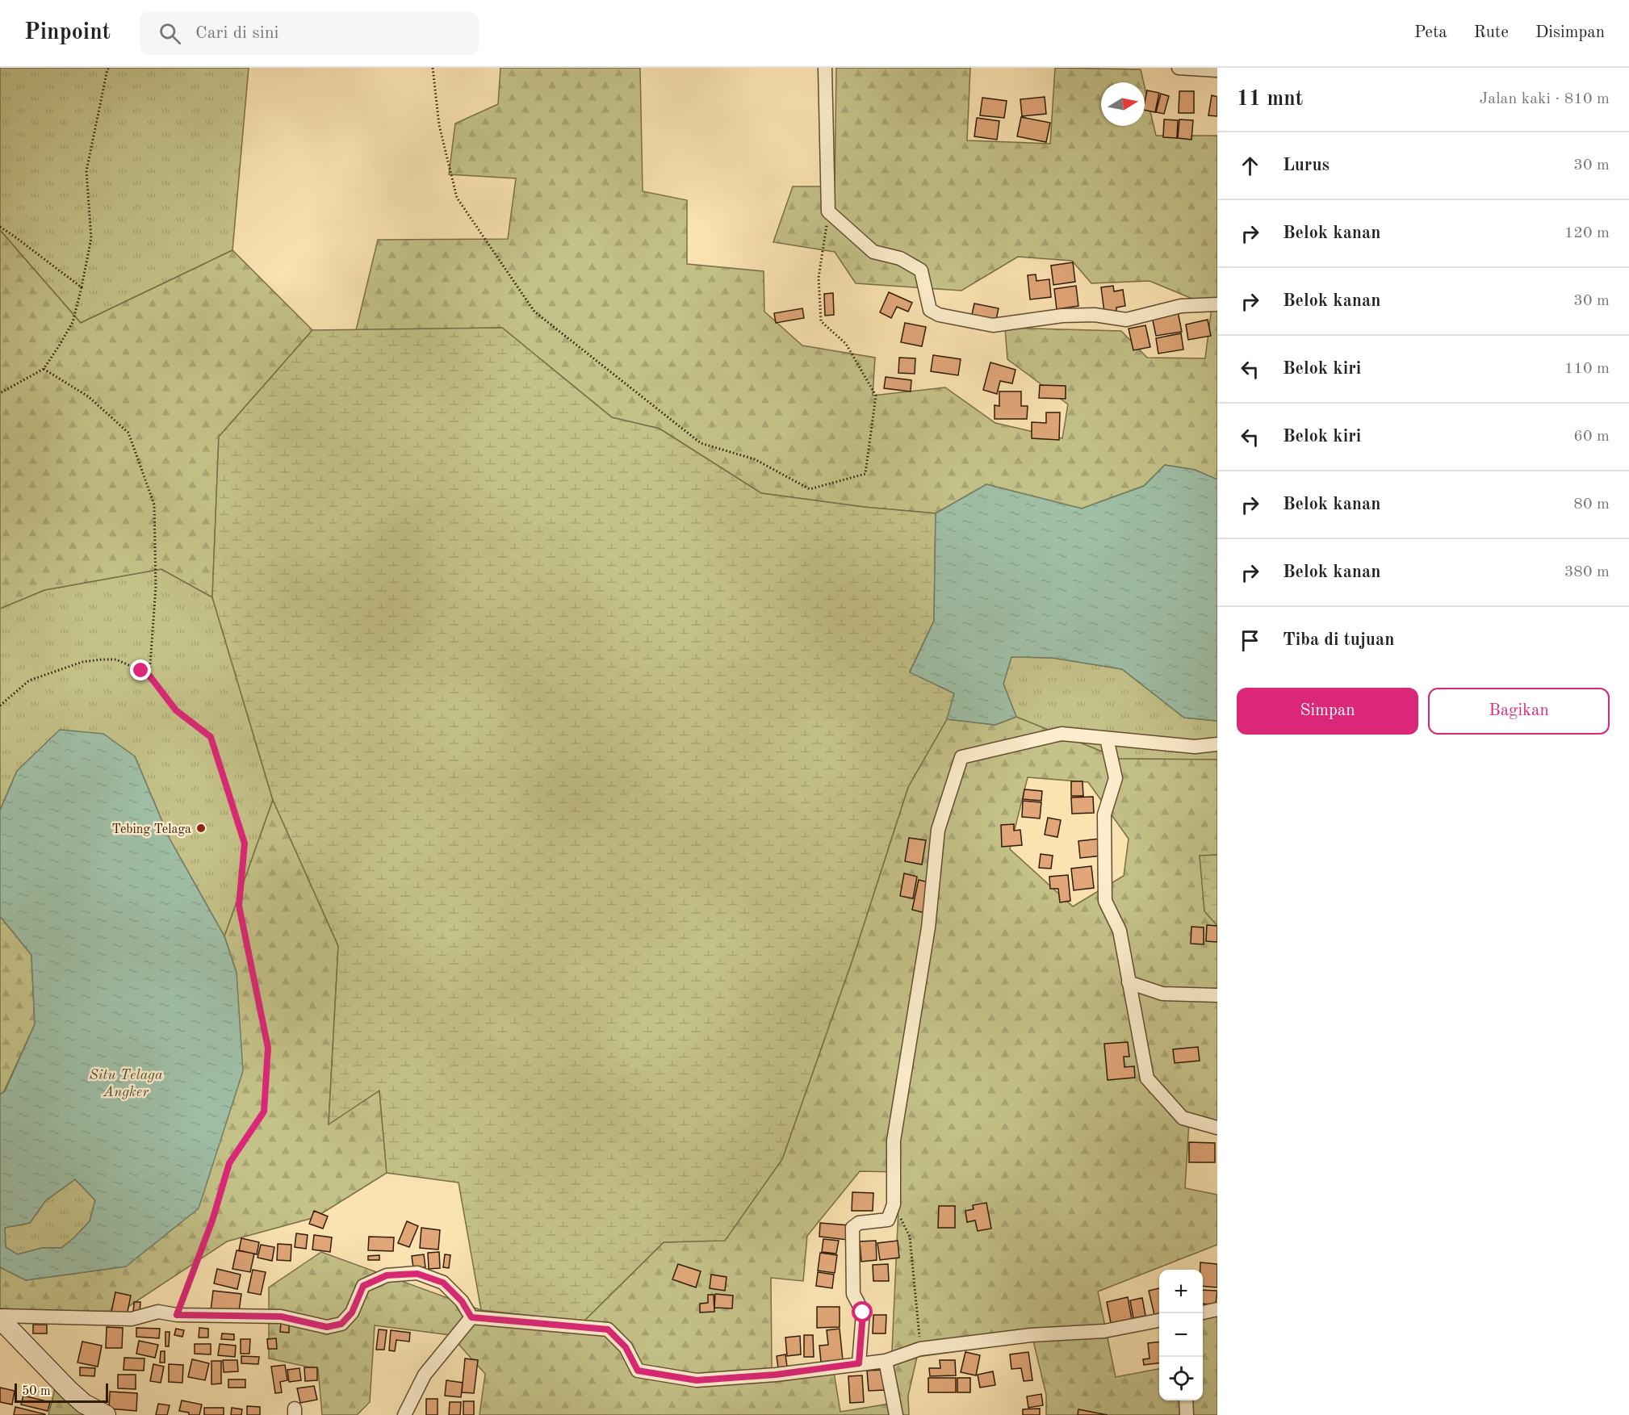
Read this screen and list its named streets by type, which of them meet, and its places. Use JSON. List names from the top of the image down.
{
  "water": ["Situ Telaga Angker"],
  "places": ["Tebing Telaga"],
  "scale_bar": "50 m",
  "north": "right",
  "page": {
    "header": "Pinpoint",
    "search": "Cari di sini",
    "nav": ["Peta", "Rute", "Disimpan"],
    "heading": ["11 mnt", "Jalan kaki · 810 m"],
    "list": [
      ["Lurus", "30 m"],
      ["Belok kanan", "120 m"],
      ["Belok kanan", "30 m"],
      ["Belok kiri", "110 m"],
      ["Belok kiri", "60 m"],
      ["Belok kanan", "80 m"],
      ["Belok kanan", "380 m"],
      "Tiba di tujuan"
    ],
    "buttons": ["Simpan", "Bagikan"],
    "map_buttons": ["+", "−"],
    "scale": "50 m"
  }
}
